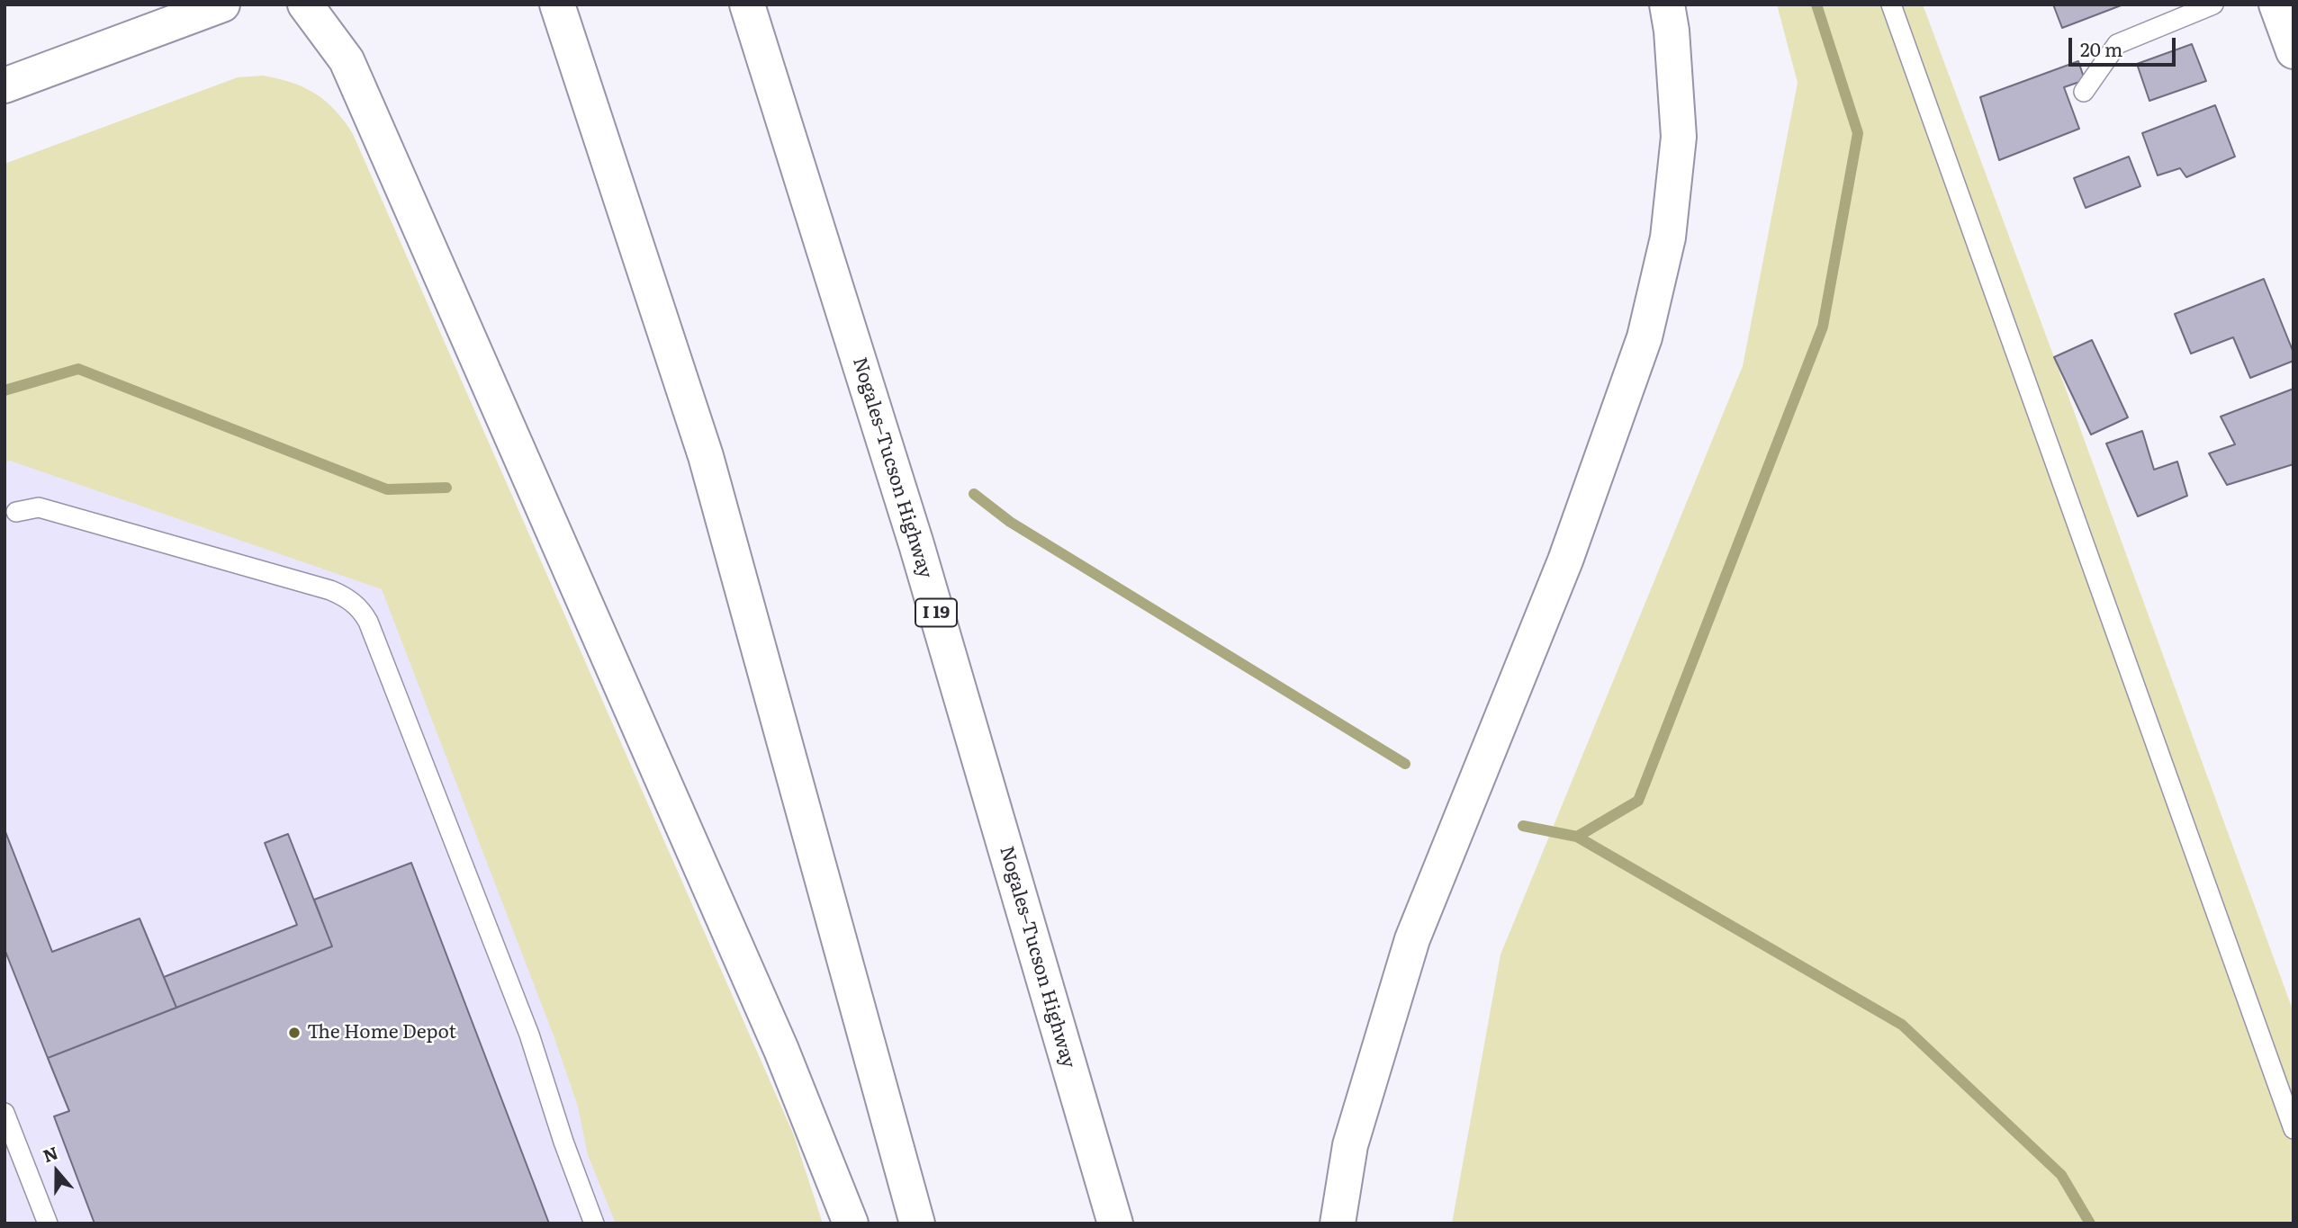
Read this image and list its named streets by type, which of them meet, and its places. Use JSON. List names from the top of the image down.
{
  "streets": {
    "main road": ["Nogales–Tucson Highway", "I 19"]
  },
  "places": ["The Home Depot"],
  "scale_bar": "20 m",
  "north": "top"
}
